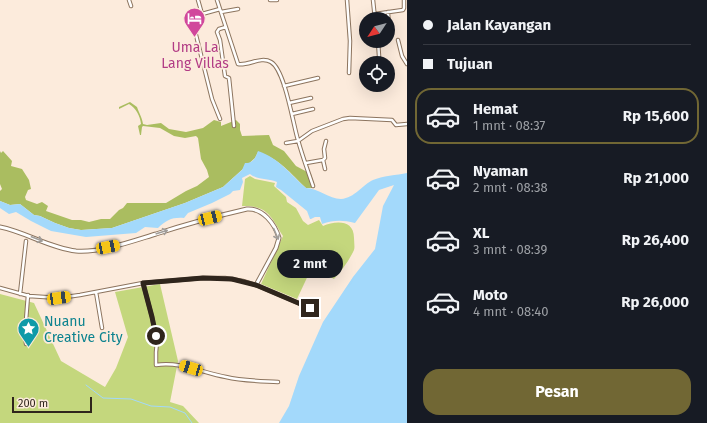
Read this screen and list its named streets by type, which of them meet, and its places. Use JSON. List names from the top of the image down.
{
  "places": {
    "hotel": ["Uma La Lang Villas"],
    "place": ["Nuanu Creative City"]
  },
  "scale_bar": "200 m",
  "north": "bottom left",
  "page": {
    "banner": ["Jalan Kayangan", "Tujuan"],
    "list": [
      {
        "name": "Hemat",
        "note": "1 mnt · 08:37",
        "value": "Rp 15,600"
      },
      {
        "name": "Nyaman",
        "note": "2 mnt · 08:38",
        "value": "Rp 21,000"
      },
      {
        "name": "XL",
        "note": "3 mnt · 08:39",
        "value": "Rp 26,400"
      },
      {
        "name": "Moto",
        "note": "4 mnt · 08:40",
        "value": "Rp 26,000"
      }
    ],
    "bubble": "2 mnt",
    "buttons": "Pesan",
    "scale": "200 m"
  }
}
